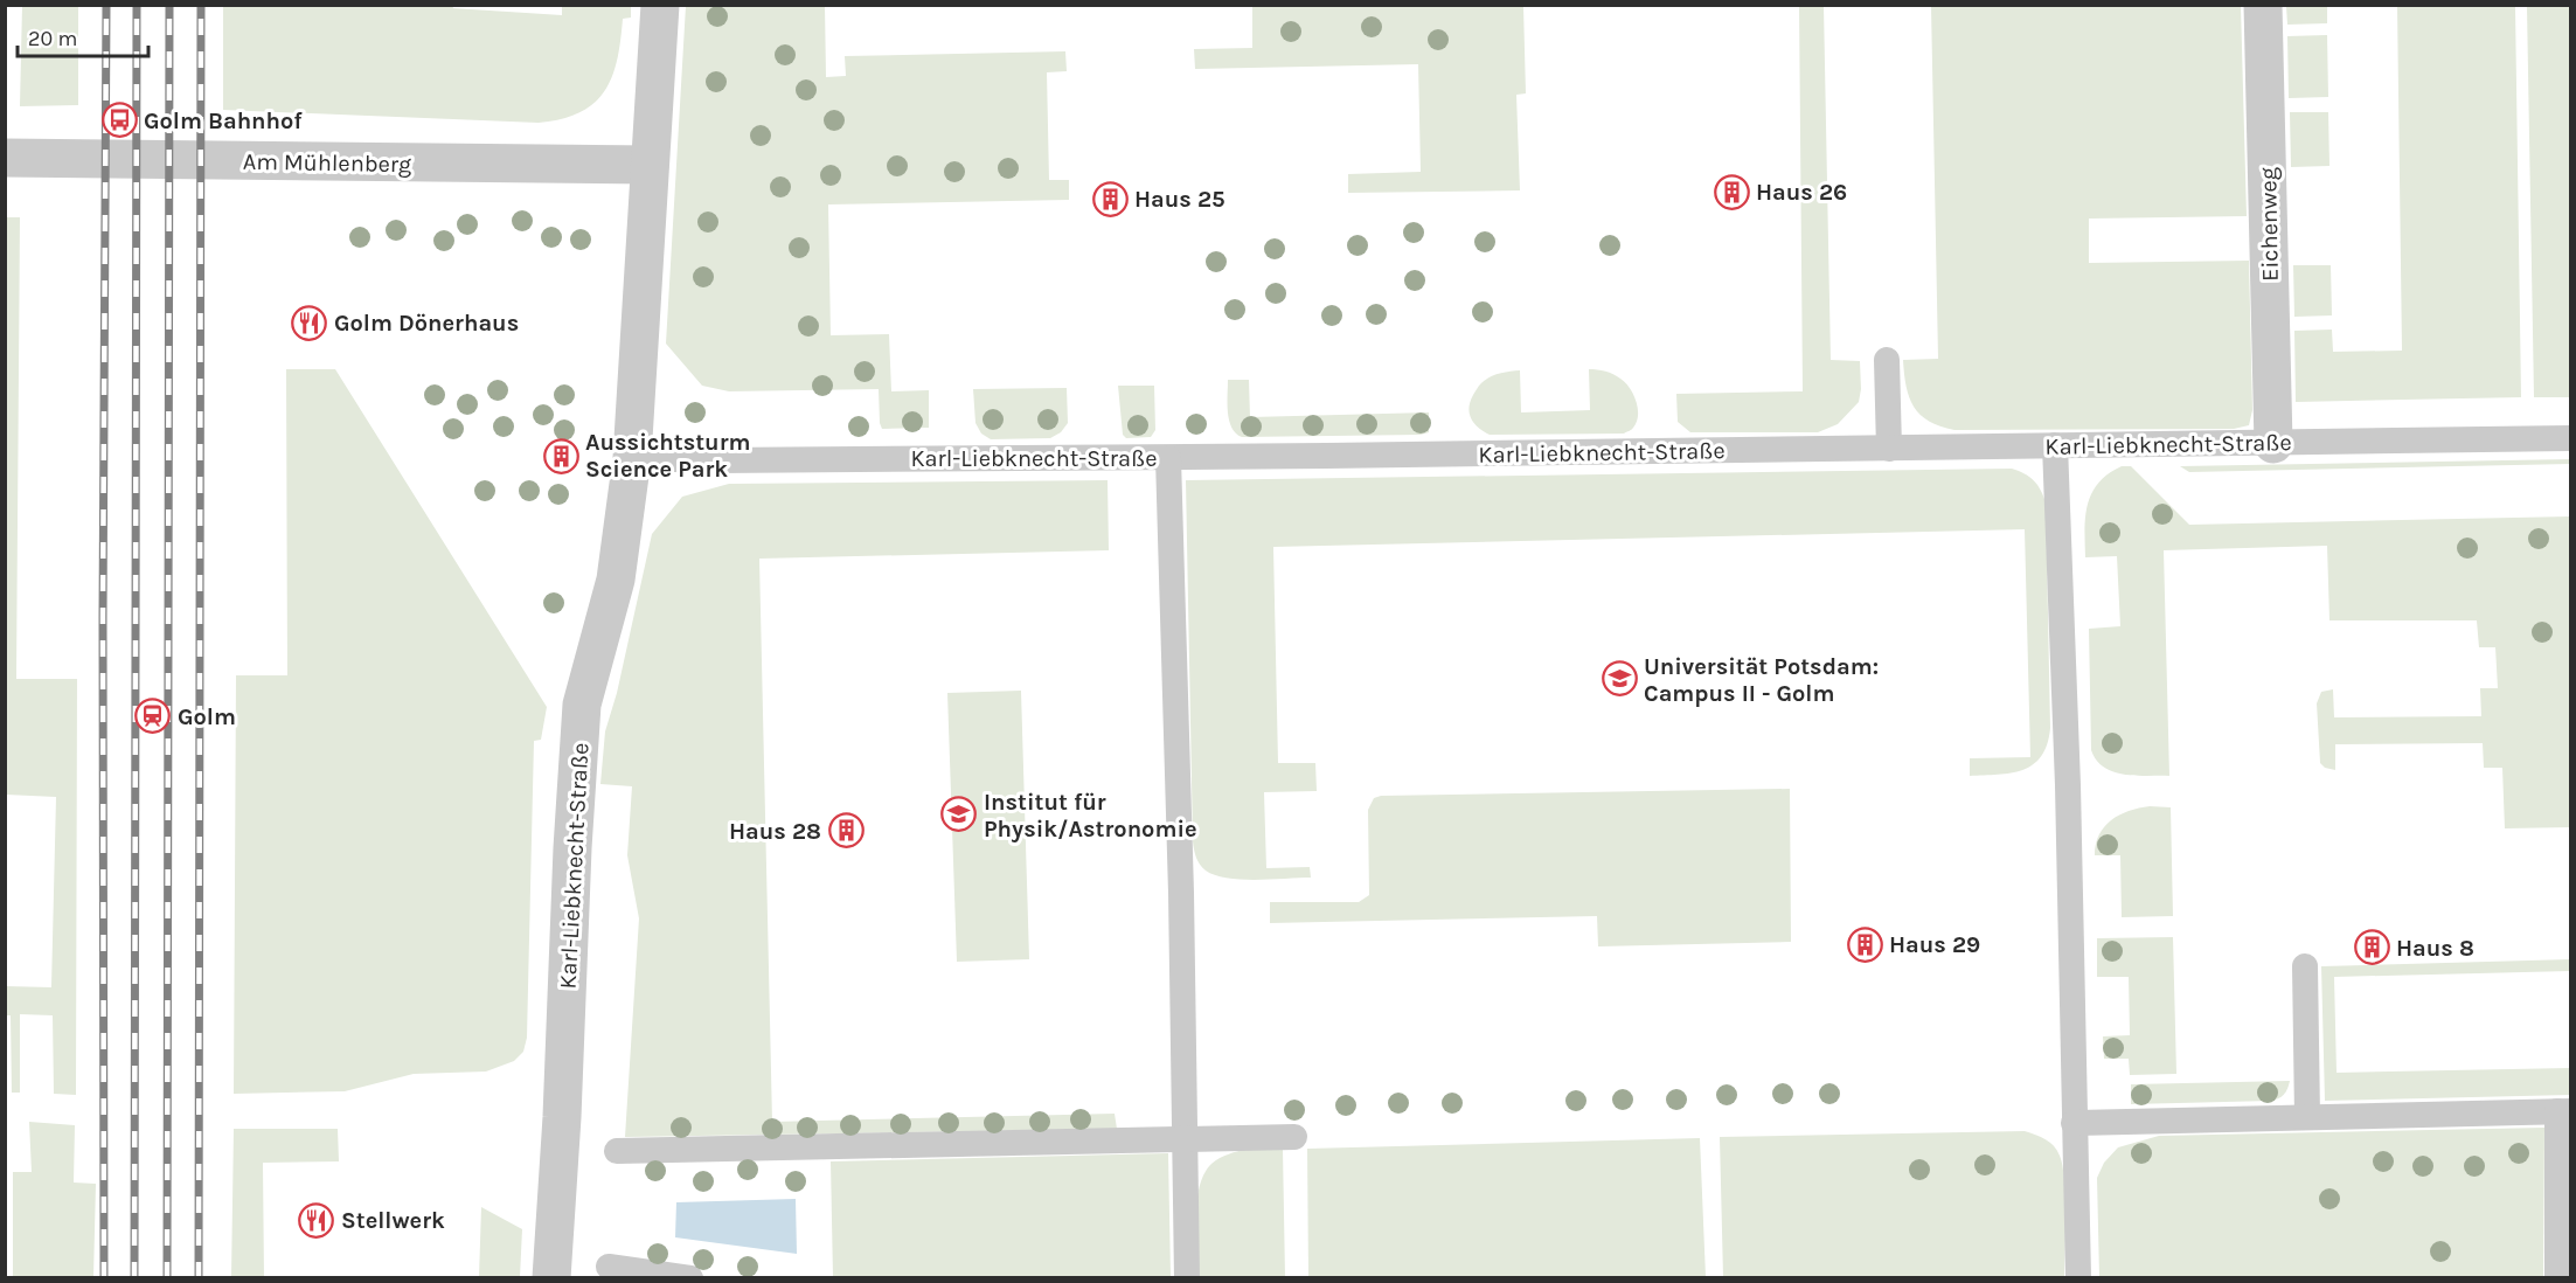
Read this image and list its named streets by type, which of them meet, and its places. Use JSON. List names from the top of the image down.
{
  "streets": {
    "street": ["Am Mühlenberg", "Eichenweg", "Karl-Liebknecht-Straße"]
  },
  "crossings": [
    ["Am Mühlenberg", "Karl-Liebknecht-Straße"],
    ["Eichenweg", "Karl-Liebknecht-Straße"]
  ],
  "places": {
    "bus stop": ["Golm Bahnhof"],
    "building": [
      "Haus 26",
      "Haus 25",
      "Aussichtsturm Science Park",
      "Haus 28",
      "Haus 29",
      "Haus 8"
    ],
    "restaurant": ["Golm Dönerhaus", "Stellwerk"],
    "school or university": ["Universität Potsdam: Campus II - Golm", "Institut für Physik/Astronomie"],
    "station": ["Golm"]
  },
  "scale_bar": "20 m"
}
